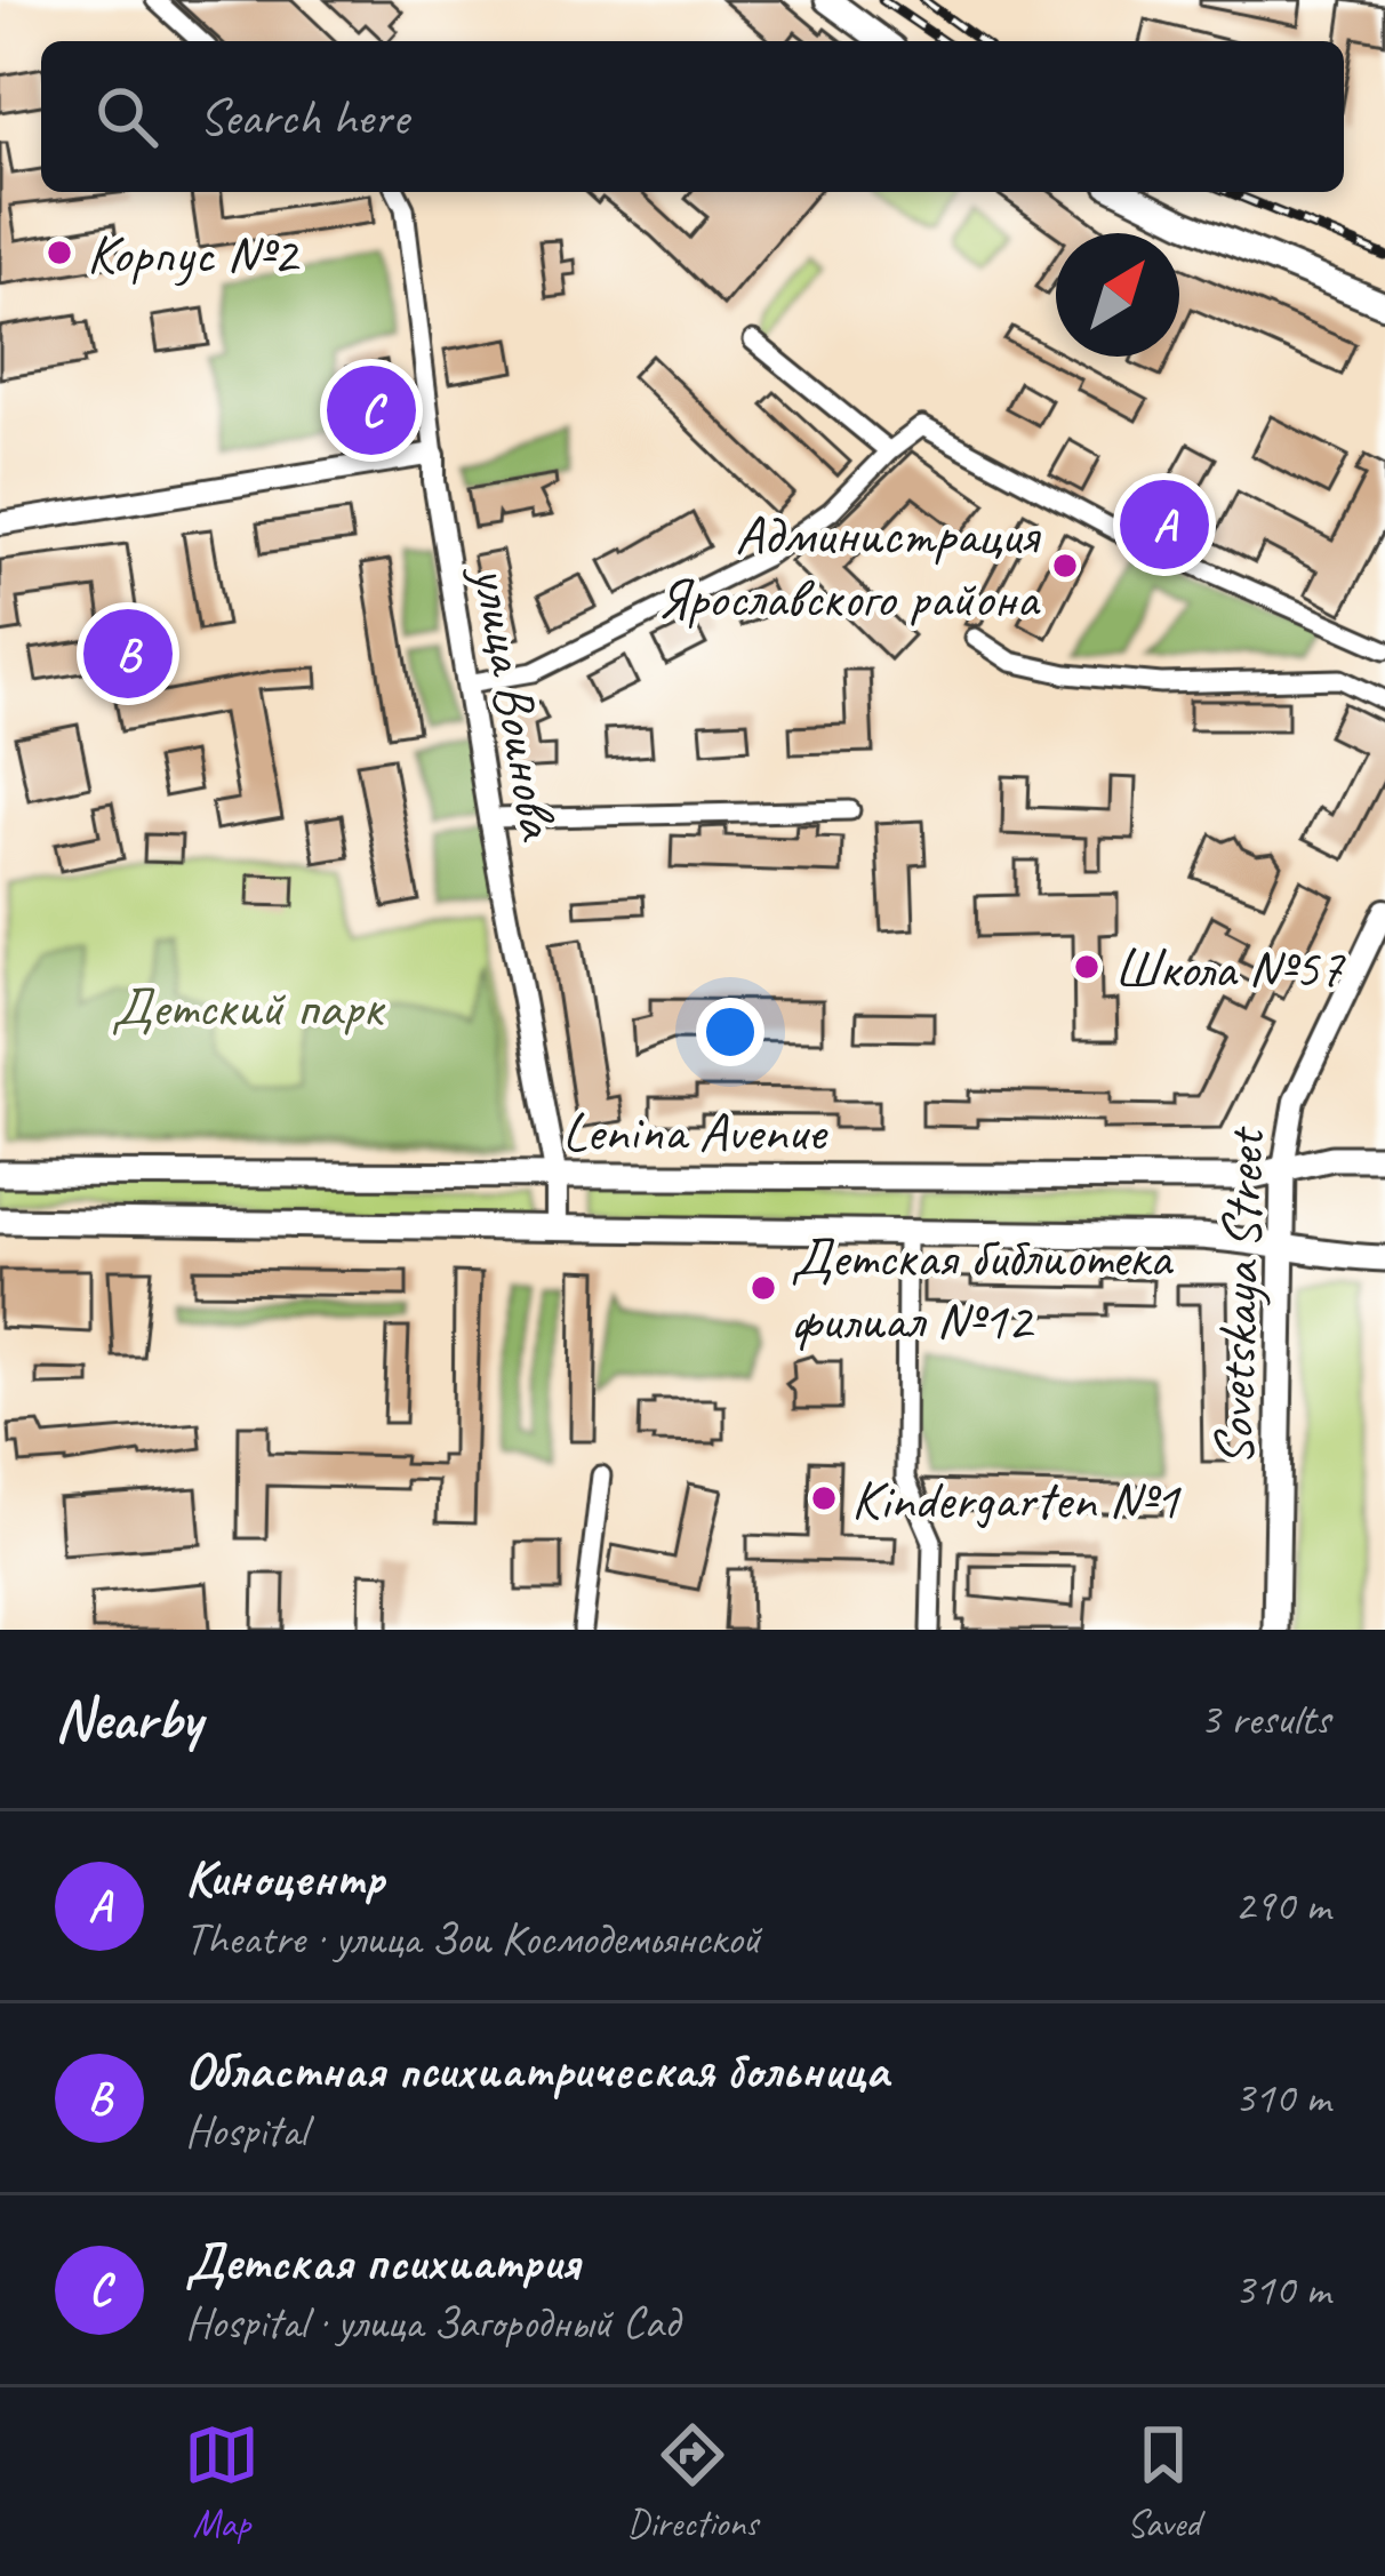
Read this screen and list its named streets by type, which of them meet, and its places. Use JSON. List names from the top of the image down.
{
  "streets": {
    "main road": ["Lenina Avenue", "Sovetskaya Street"],
    "street": ["улица Воинова"]
  },
  "crossings": [
    ["улица Воинова", "Lenina Avenue"],
    ["Lenina Avenue", "Sovetskaya Street"]
  ],
  "parks": ["Детский парк"],
  "places": [
    "Корпус №2",
    "Администрация Ярославского района",
    "Школа №57",
    "Детская библиотека филиал №12",
    "Kindergarten №1"
  ],
  "north": "top right",
  "page": {
    "search": "Search here",
    "pins": ["C", "A", "B"],
    "heading": ["Nearby", "3 results"],
    "list": [
      {
        "mark": "A",
        "name": "Киноцентр",
        "note": "Theatre · улица Зои Космодемьянской",
        "value": "290 m"
      },
      {
        "mark": "B",
        "name": "Областная психиатрическая больница",
        "note": "Hospital",
        "value": "310 m"
      },
      {
        "mark": "C",
        "name": "Детская психиатрия",
        "note": "Hospital · улица Загородный Сад",
        "value": "310 m"
      }
    ],
    "nav": ["Map", "Directions", "Saved"]
  }
}
